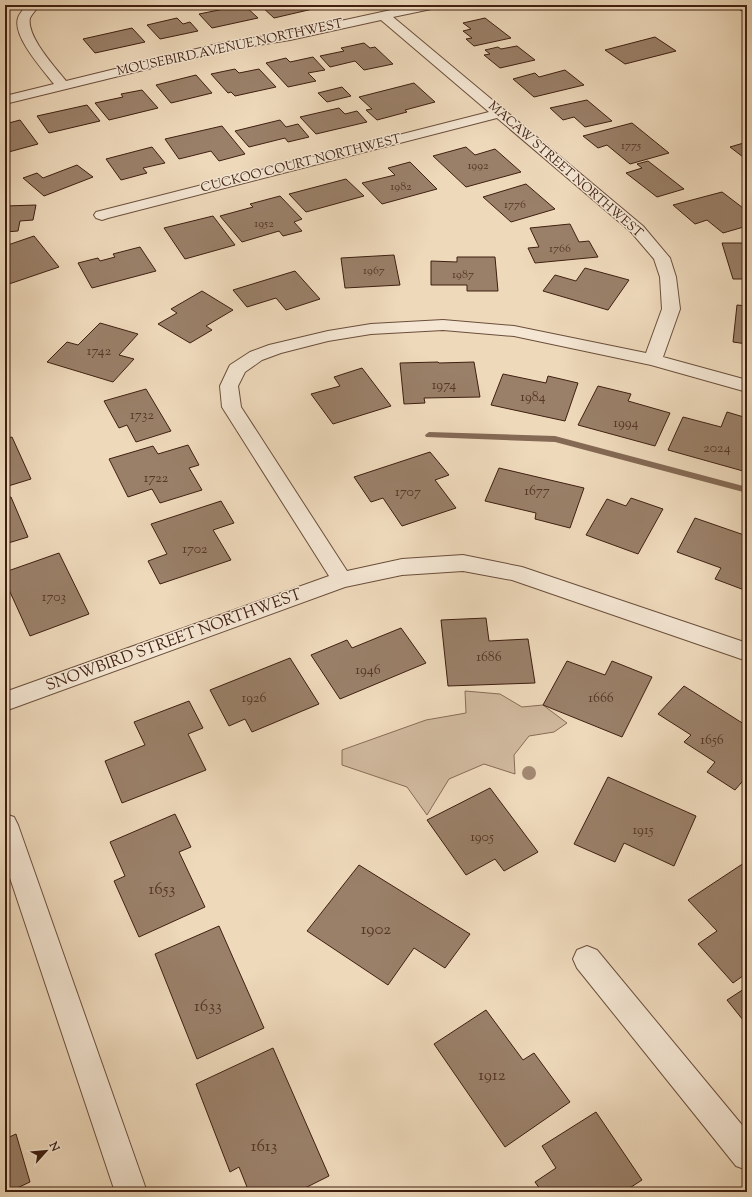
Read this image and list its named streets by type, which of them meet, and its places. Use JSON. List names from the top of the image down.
{
  "streets": {
    "street": [
      "MOUSEBIRD AVENUE NORTHWEST",
      "CUCKOO COURT NORTHWEST",
      "MACAW STREET NORTHWEST",
      "SNOWBIRD STREET NORTHWEST"
    ]
  },
  "crossings": [
    ["MOUSEBIRD AVENUE NORTHWEST", "MACAW STREET NORTHWEST"],
    ["CUCKOO COURT NORTHWEST", "MACAW STREET NORTHWEST"]
  ],
  "house_numbers": [
    "1775",
    "1992",
    "1982",
    "1776",
    "1952",
    "1766",
    "1967",
    "1987",
    "1742",
    "1974",
    "1984",
    "1732",
    "1994",
    "2024",
    "1722",
    "1677",
    "1707",
    "1702",
    "1703",
    "1686",
    "1946",
    "1926",
    "1666",
    "1656",
    "1915",
    "1905",
    "1653",
    "1902",
    "1633",
    "1912",
    "1613"
  ],
  "north": "top right"
}
